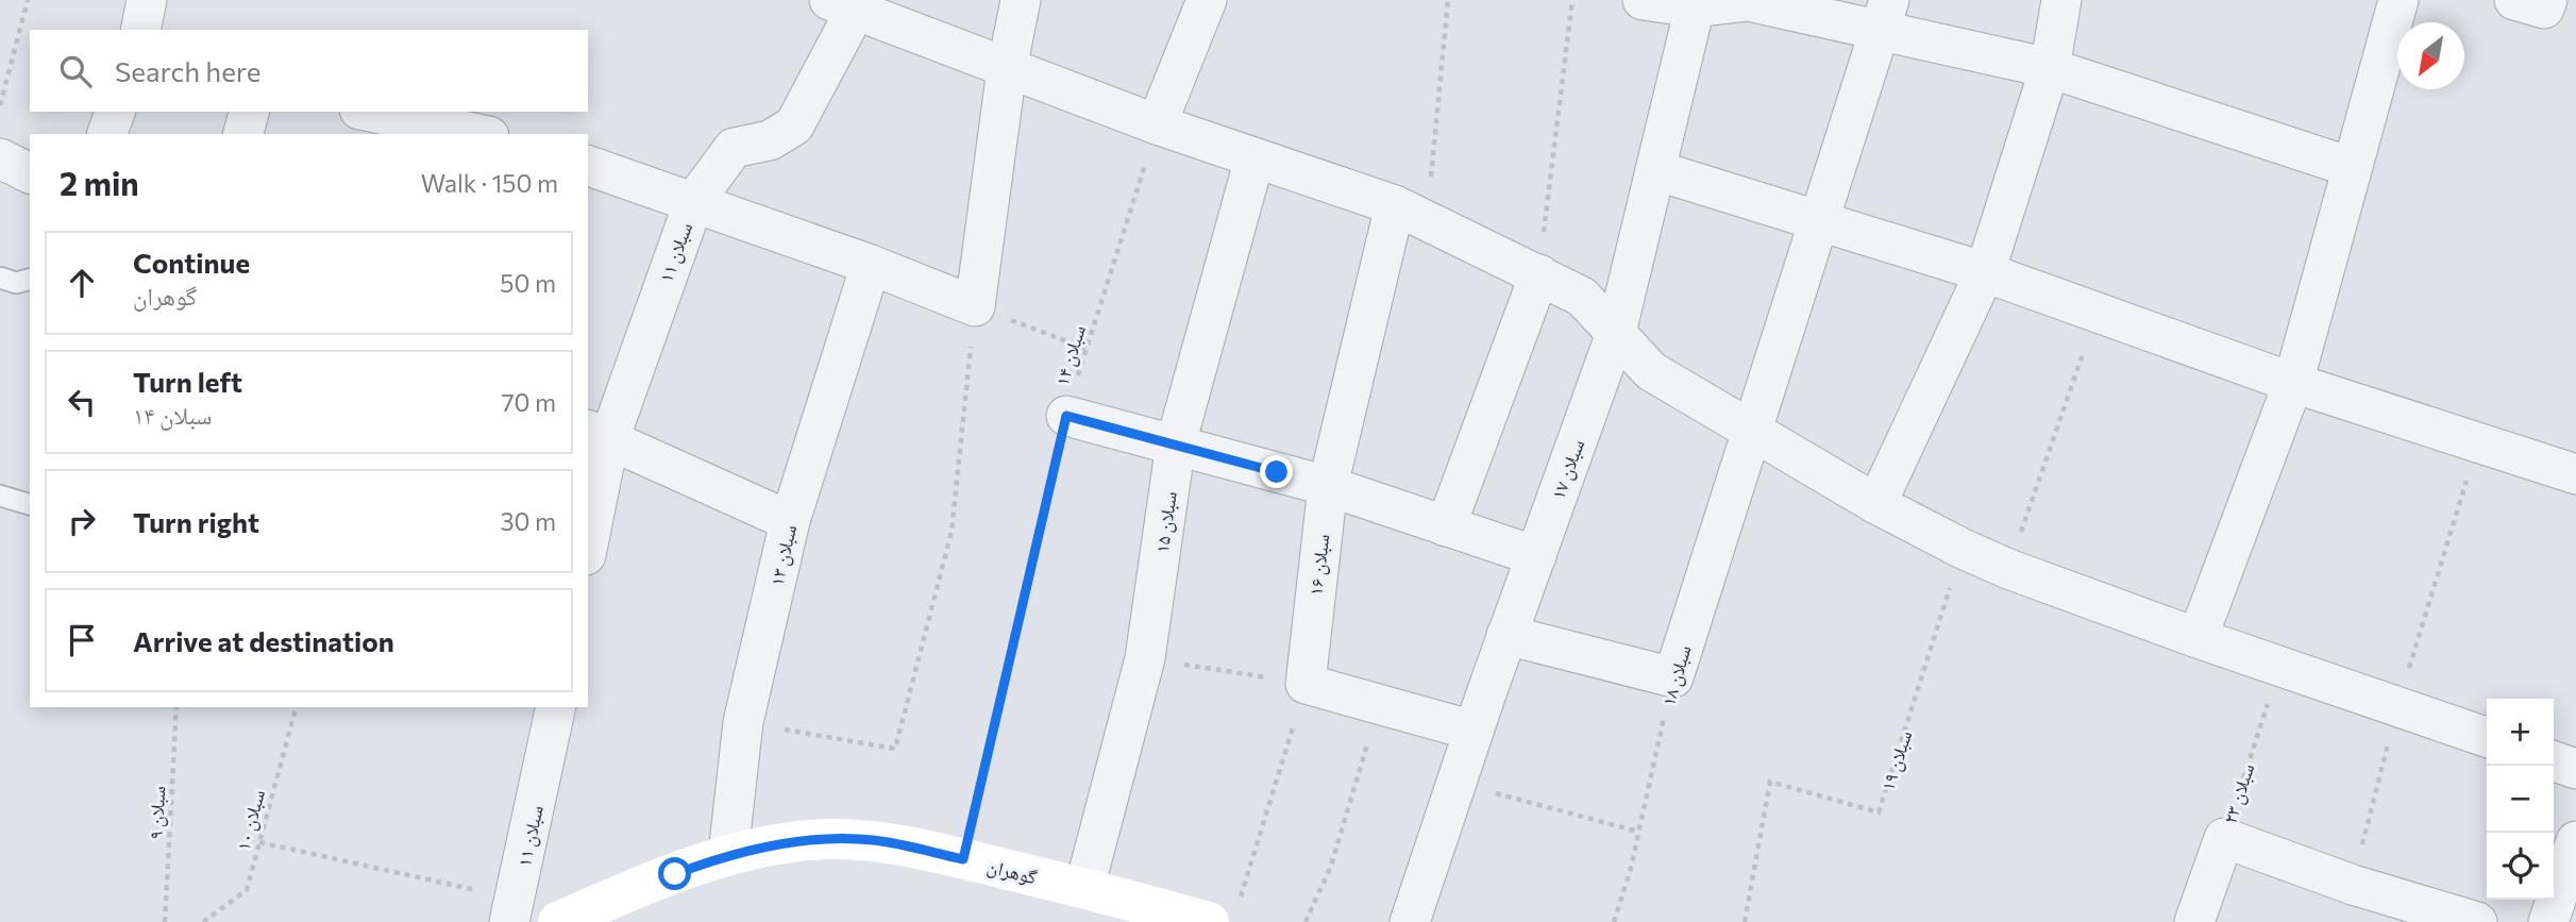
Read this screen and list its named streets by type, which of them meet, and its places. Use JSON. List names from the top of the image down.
{
  "streets": {
    "street": [
      "سبلان ۱۱",
      "سبلان ۱۷",
      "سبلان ۱۵",
      "سبلان ۱۳",
      "سبلان ۱۶",
      "سبلان ۱۸",
      "سبلان ۲۳",
      "گوهران"
    ],
    "path": [
      "سبلان ۱۴",
      "سبلان ۱۹",
      "سبلان ۹",
      "سبلان ۱۰"
    ]
  },
  "crossings": [
    ["سبلان ۱۴", "گوهران"],
    ["سبلان ۱۵", "گوهران"],
    ["سبلان ۱۳", "گوهران"]
  ],
  "north": "bottom left",
  "page": {
    "search": "Search here",
    "heading": ["2 min", "Walk · 150 m"],
    "list": [
      ["Continue", "گوهران", "50 m"],
      ["Turn left", "سبلان ۱۴", "70 m"],
      ["Turn right", "30 m"],
      "Arrive at destination"
    ],
    "map_buttons": ["+", "−"]
  }
}
